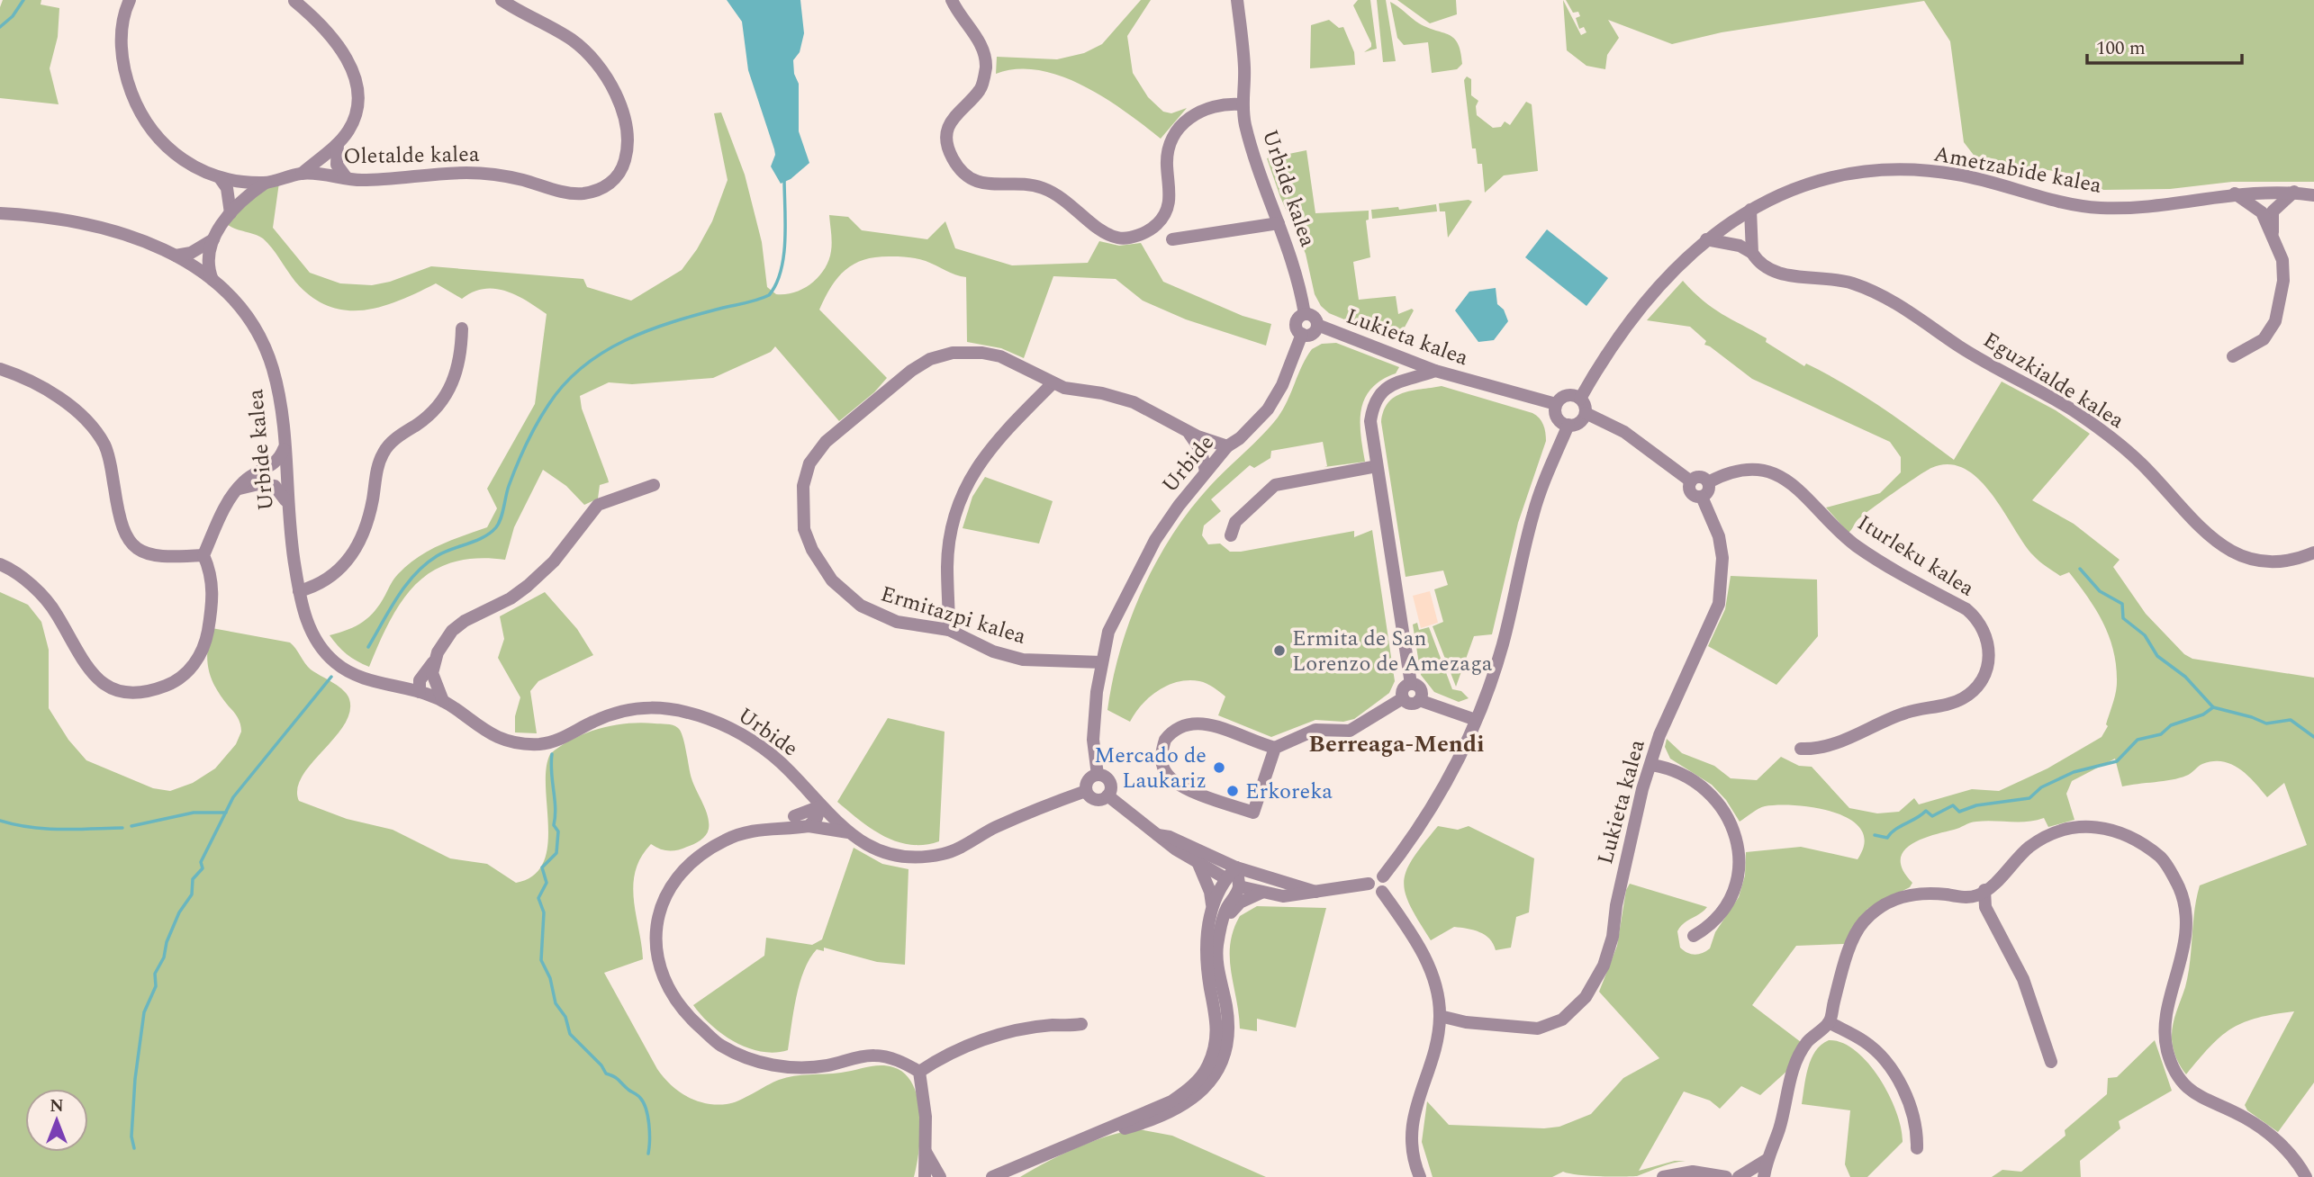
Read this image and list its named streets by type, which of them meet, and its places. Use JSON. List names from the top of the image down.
{
  "streets": {
    "street": [
      "Oletalde kalea",
      "Ametzabide kalea",
      "Urbide kalea",
      "Lukieta kalea",
      "Eguzkialde kalea",
      "Urbide",
      "Iturleku kalea",
      "Ermitazpi kalea"
    ]
  },
  "crossings": [
    ["Ametzabide kalea", "Lukieta kalea"],
    ["Ametzabide kalea", "Eguzkialde kalea"],
    ["Urbide kalea", "Lukieta kalea"],
    ["Urbide kalea", "Urbide"],
    ["Lukieta kalea", "Urbide"],
    ["Lukieta kalea", "Iturleku kalea"],
    ["Urbide", "Ermitazpi kalea"]
  ],
  "districts": ["Berreaga-Mendi"],
  "places": ["Ermita de San Lorenzo de Amezaga", "Mercado de Laukariz", "Erkoreka"],
  "scale_bar": "100 m",
  "north": "top"
}
